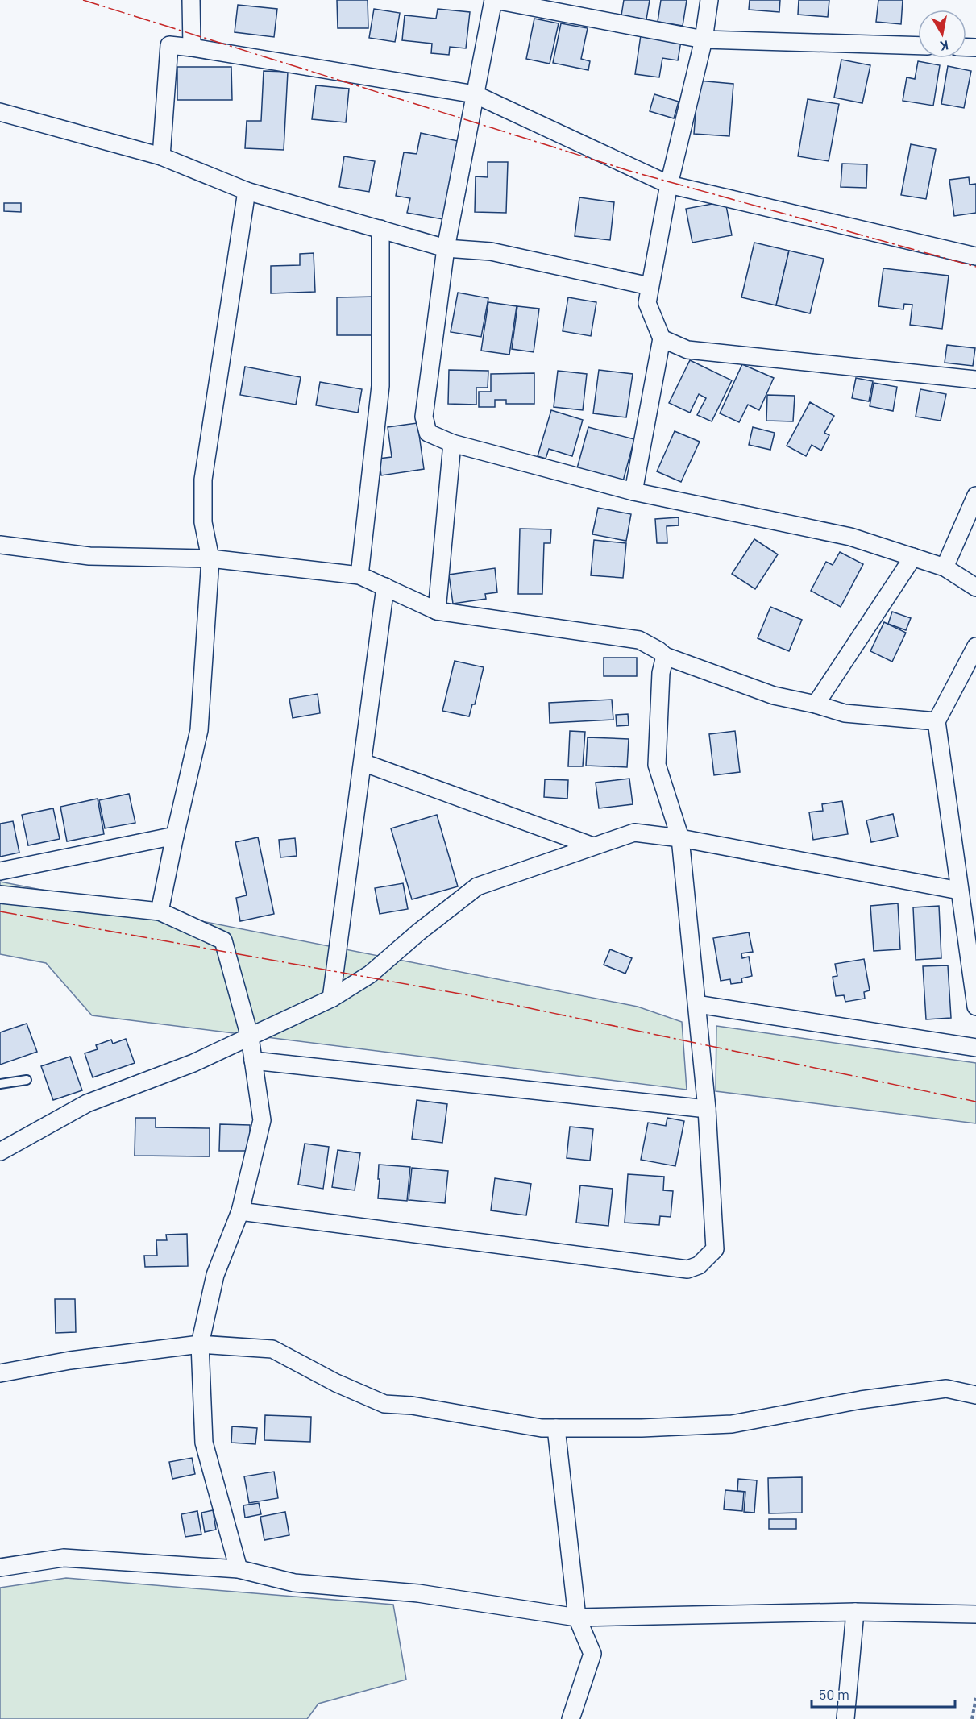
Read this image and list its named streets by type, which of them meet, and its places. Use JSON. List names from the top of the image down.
{
  "scale_bar": "50 m",
  "north": "bottom"
}
